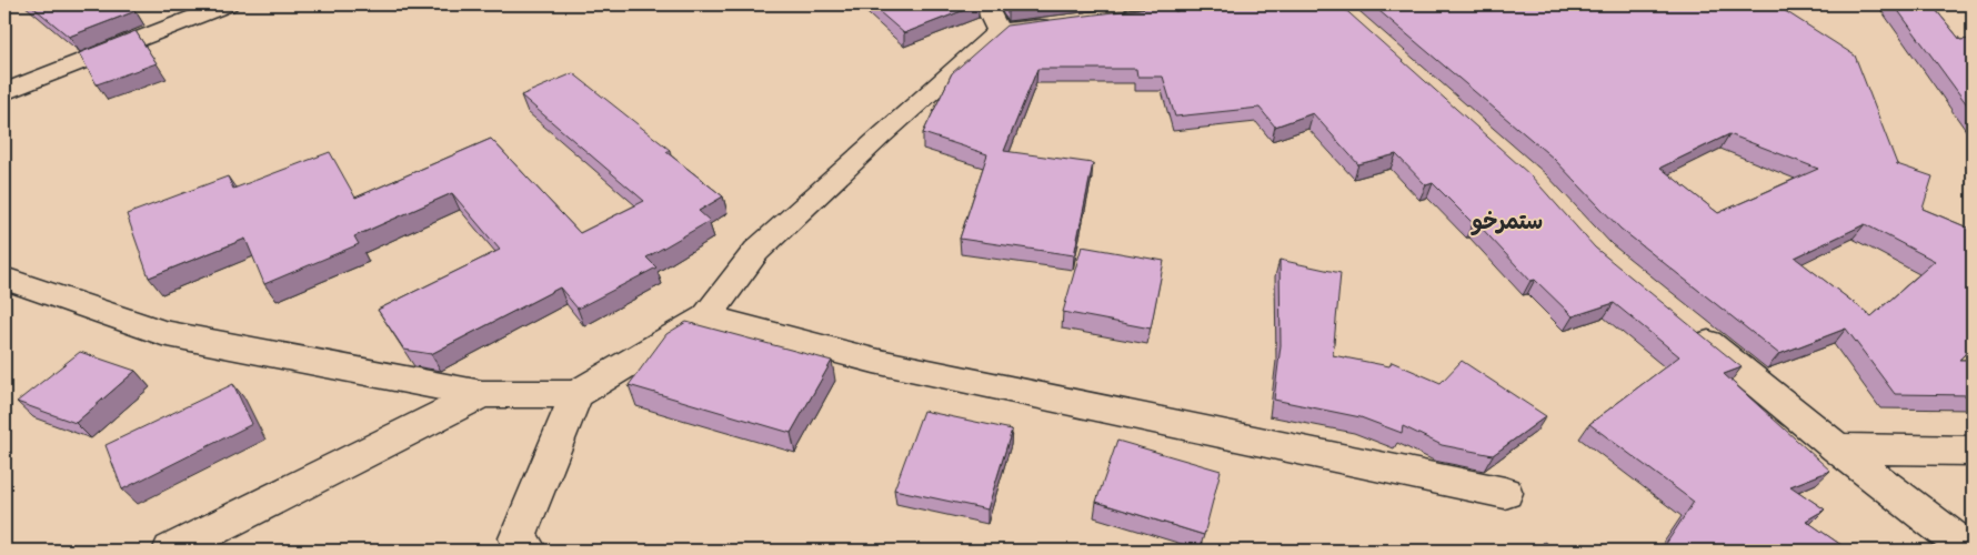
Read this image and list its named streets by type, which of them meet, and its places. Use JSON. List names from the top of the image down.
{
  "districts": ["ستمرخو"]
}
